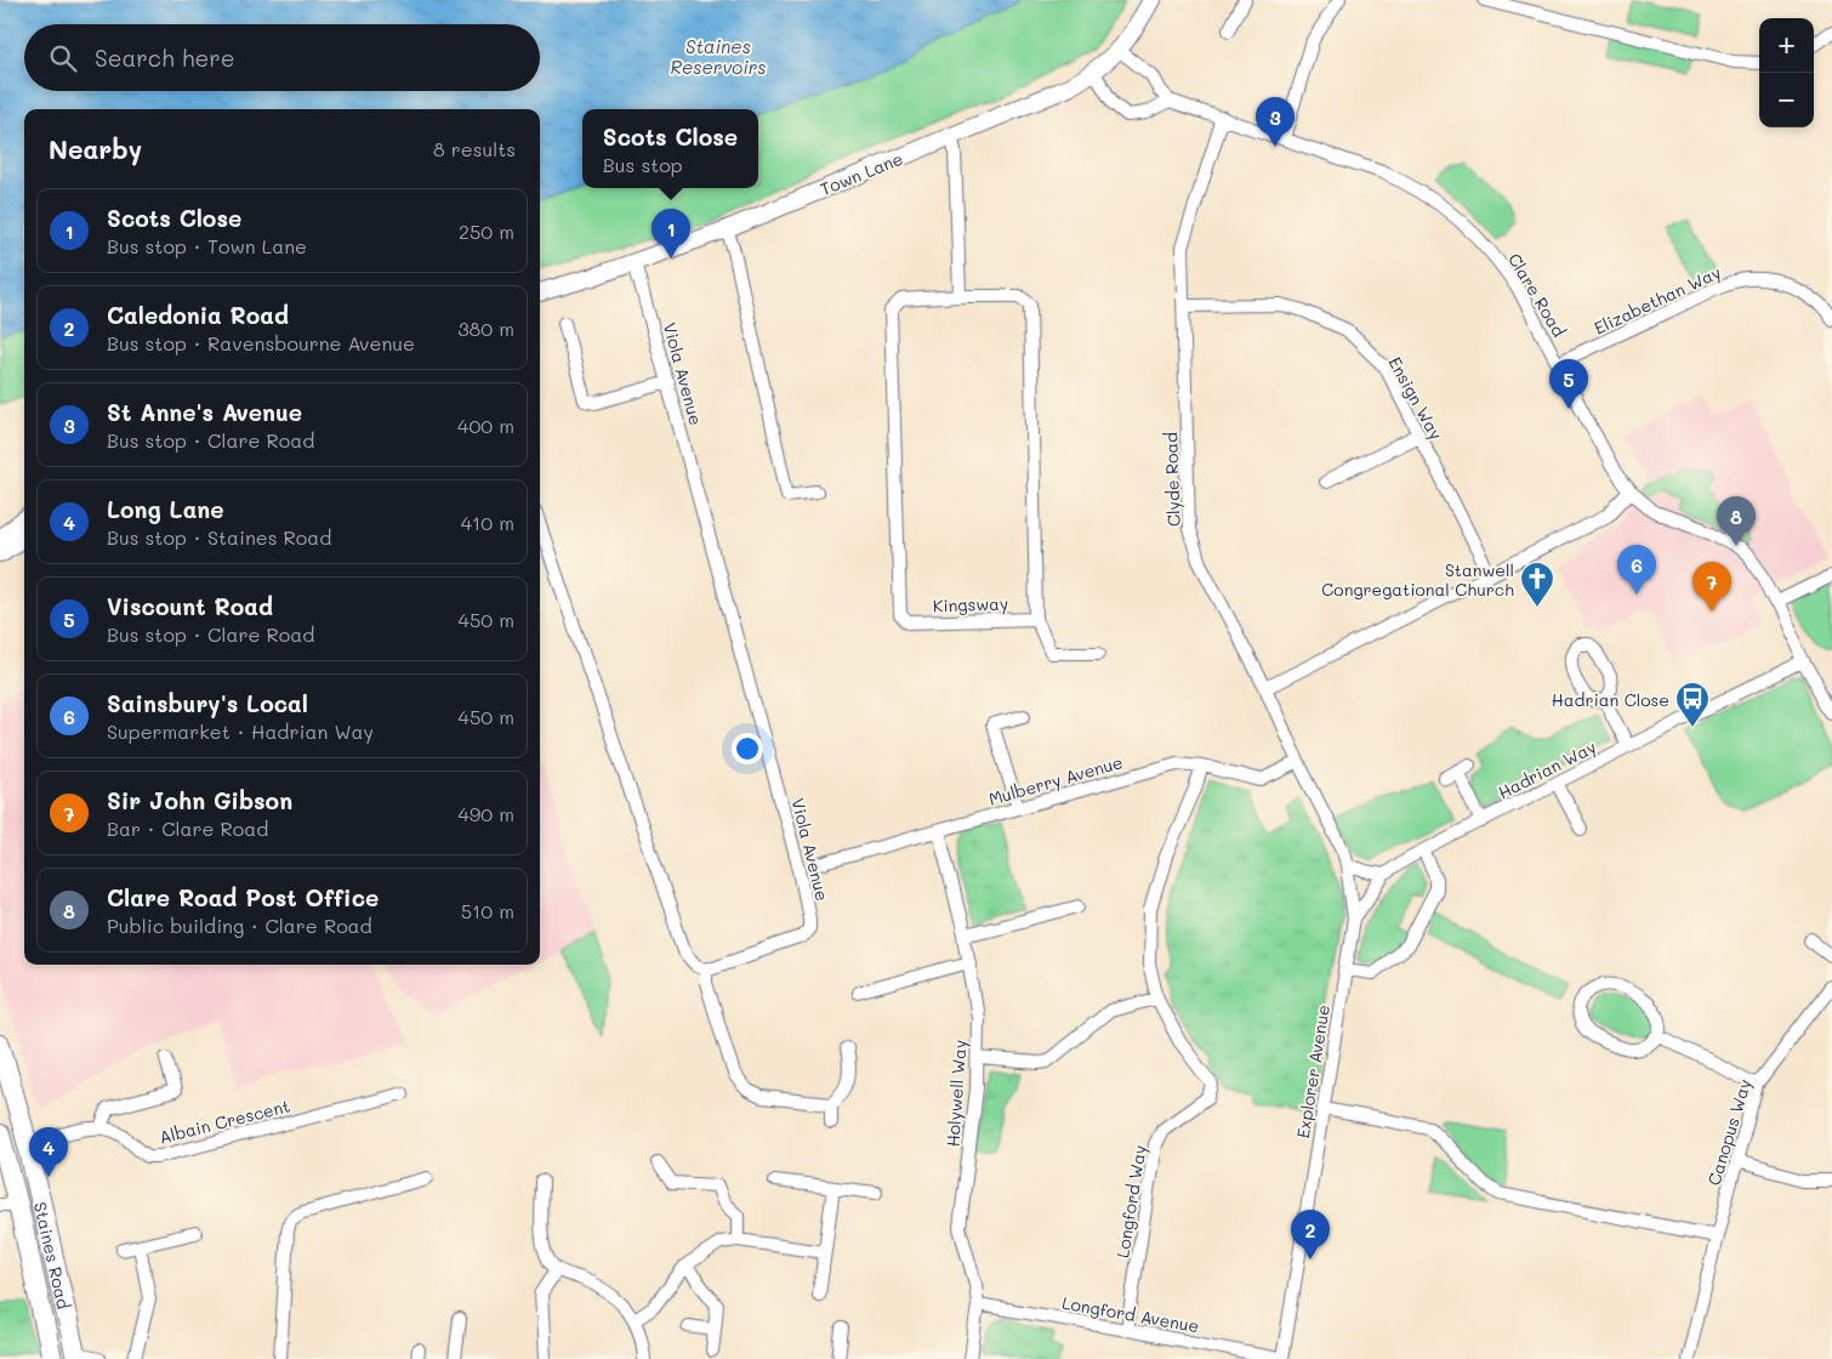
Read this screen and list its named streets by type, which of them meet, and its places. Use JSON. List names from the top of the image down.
{
  "streets": {
    "highway": ["Staines Road"],
    "main road": ["Town Lane"],
    "street": [
      "Clare Road",
      "Elizabethan Way",
      "Viola Avenue",
      "Ensign Way",
      "Clyde Road",
      "Kingsway",
      "Hadrian Way",
      "Mulberry Avenue",
      "Explorer Avenue",
      "Holywell Way",
      "Albain Crescent",
      "Canopus Way",
      "Longford Way",
      "Longford Avenue"
    ]
  },
  "crossings": [
    ["Town Lane", "Viola Avenue"],
    ["Clare Road", "Elizabethan Way"],
    ["Clare Road", "Clyde Road"],
    ["Clare Road", "Hadrian Way"],
    ["Ensign Way", "Clyde Road"],
    ["Clyde Road", "Hadrian Way"],
    ["Clyde Road", "Mulberry Avenue"],
    ["Clyde Road", "Explorer Avenue"],
    ["Hadrian Way", "Explorer Avenue"],
    ["Mulberry Avenue", "Holywell Way"],
    ["Mulberry Avenue", "Longford Way"],
    ["Explorer Avenue", "Longford Avenue"],
    ["Holywell Way", "Longford Avenue"],
    ["Longford Way", "Longford Avenue"]
  ],
  "water": ["Staines Reservoirs"],
  "places": {
    "church": ["Stanwell Congregational Church"],
    "bus stop": ["Hadrian Close"]
  },
  "page": {
    "map_buttons": ["+", "−"],
    "search": "Search here",
    "pins": [
      "3",
      "1",
      "5",
      "8",
      "6",
      "7",
      "4",
      "2"
    ],
    "popup": ["Scots Close", "Bus stop"],
    "heading": ["Nearby", "8 results"],
    "list": [
      {
        "mark": "1",
        "name": "Scots Close",
        "note": "Bus stop · Town Lane",
        "value": "250 m"
      },
      {
        "mark": "2",
        "name": "Caledonia Road",
        "note": "Bus stop · Ravensbourne Avenue",
        "value": "380 m"
      },
      {
        "mark": "3",
        "name": "St Anne's Avenue",
        "note": "Bus stop · Clare Road",
        "value": "400 m"
      },
      {
        "mark": "4",
        "name": "Long Lane",
        "note": "Bus stop · Staines Road",
        "value": "410 m"
      },
      {
        "mark": "5",
        "name": "Viscount Road",
        "note": "Bus stop · Clare Road",
        "value": "450 m"
      },
      {
        "mark": "6",
        "name": "Sainsbury's Local",
        "note": "Supermarket · Hadrian Way",
        "value": "450 m"
      },
      {
        "mark": "7",
        "name": "Sir John Gibson",
        "note": "Bar · Clare Road",
        "value": "490 m"
      },
      {
        "mark": "8",
        "name": "Clare Road Post Office",
        "note": "Public building · Clare Road",
        "value": "510 m"
      }
    ]
  }
}
